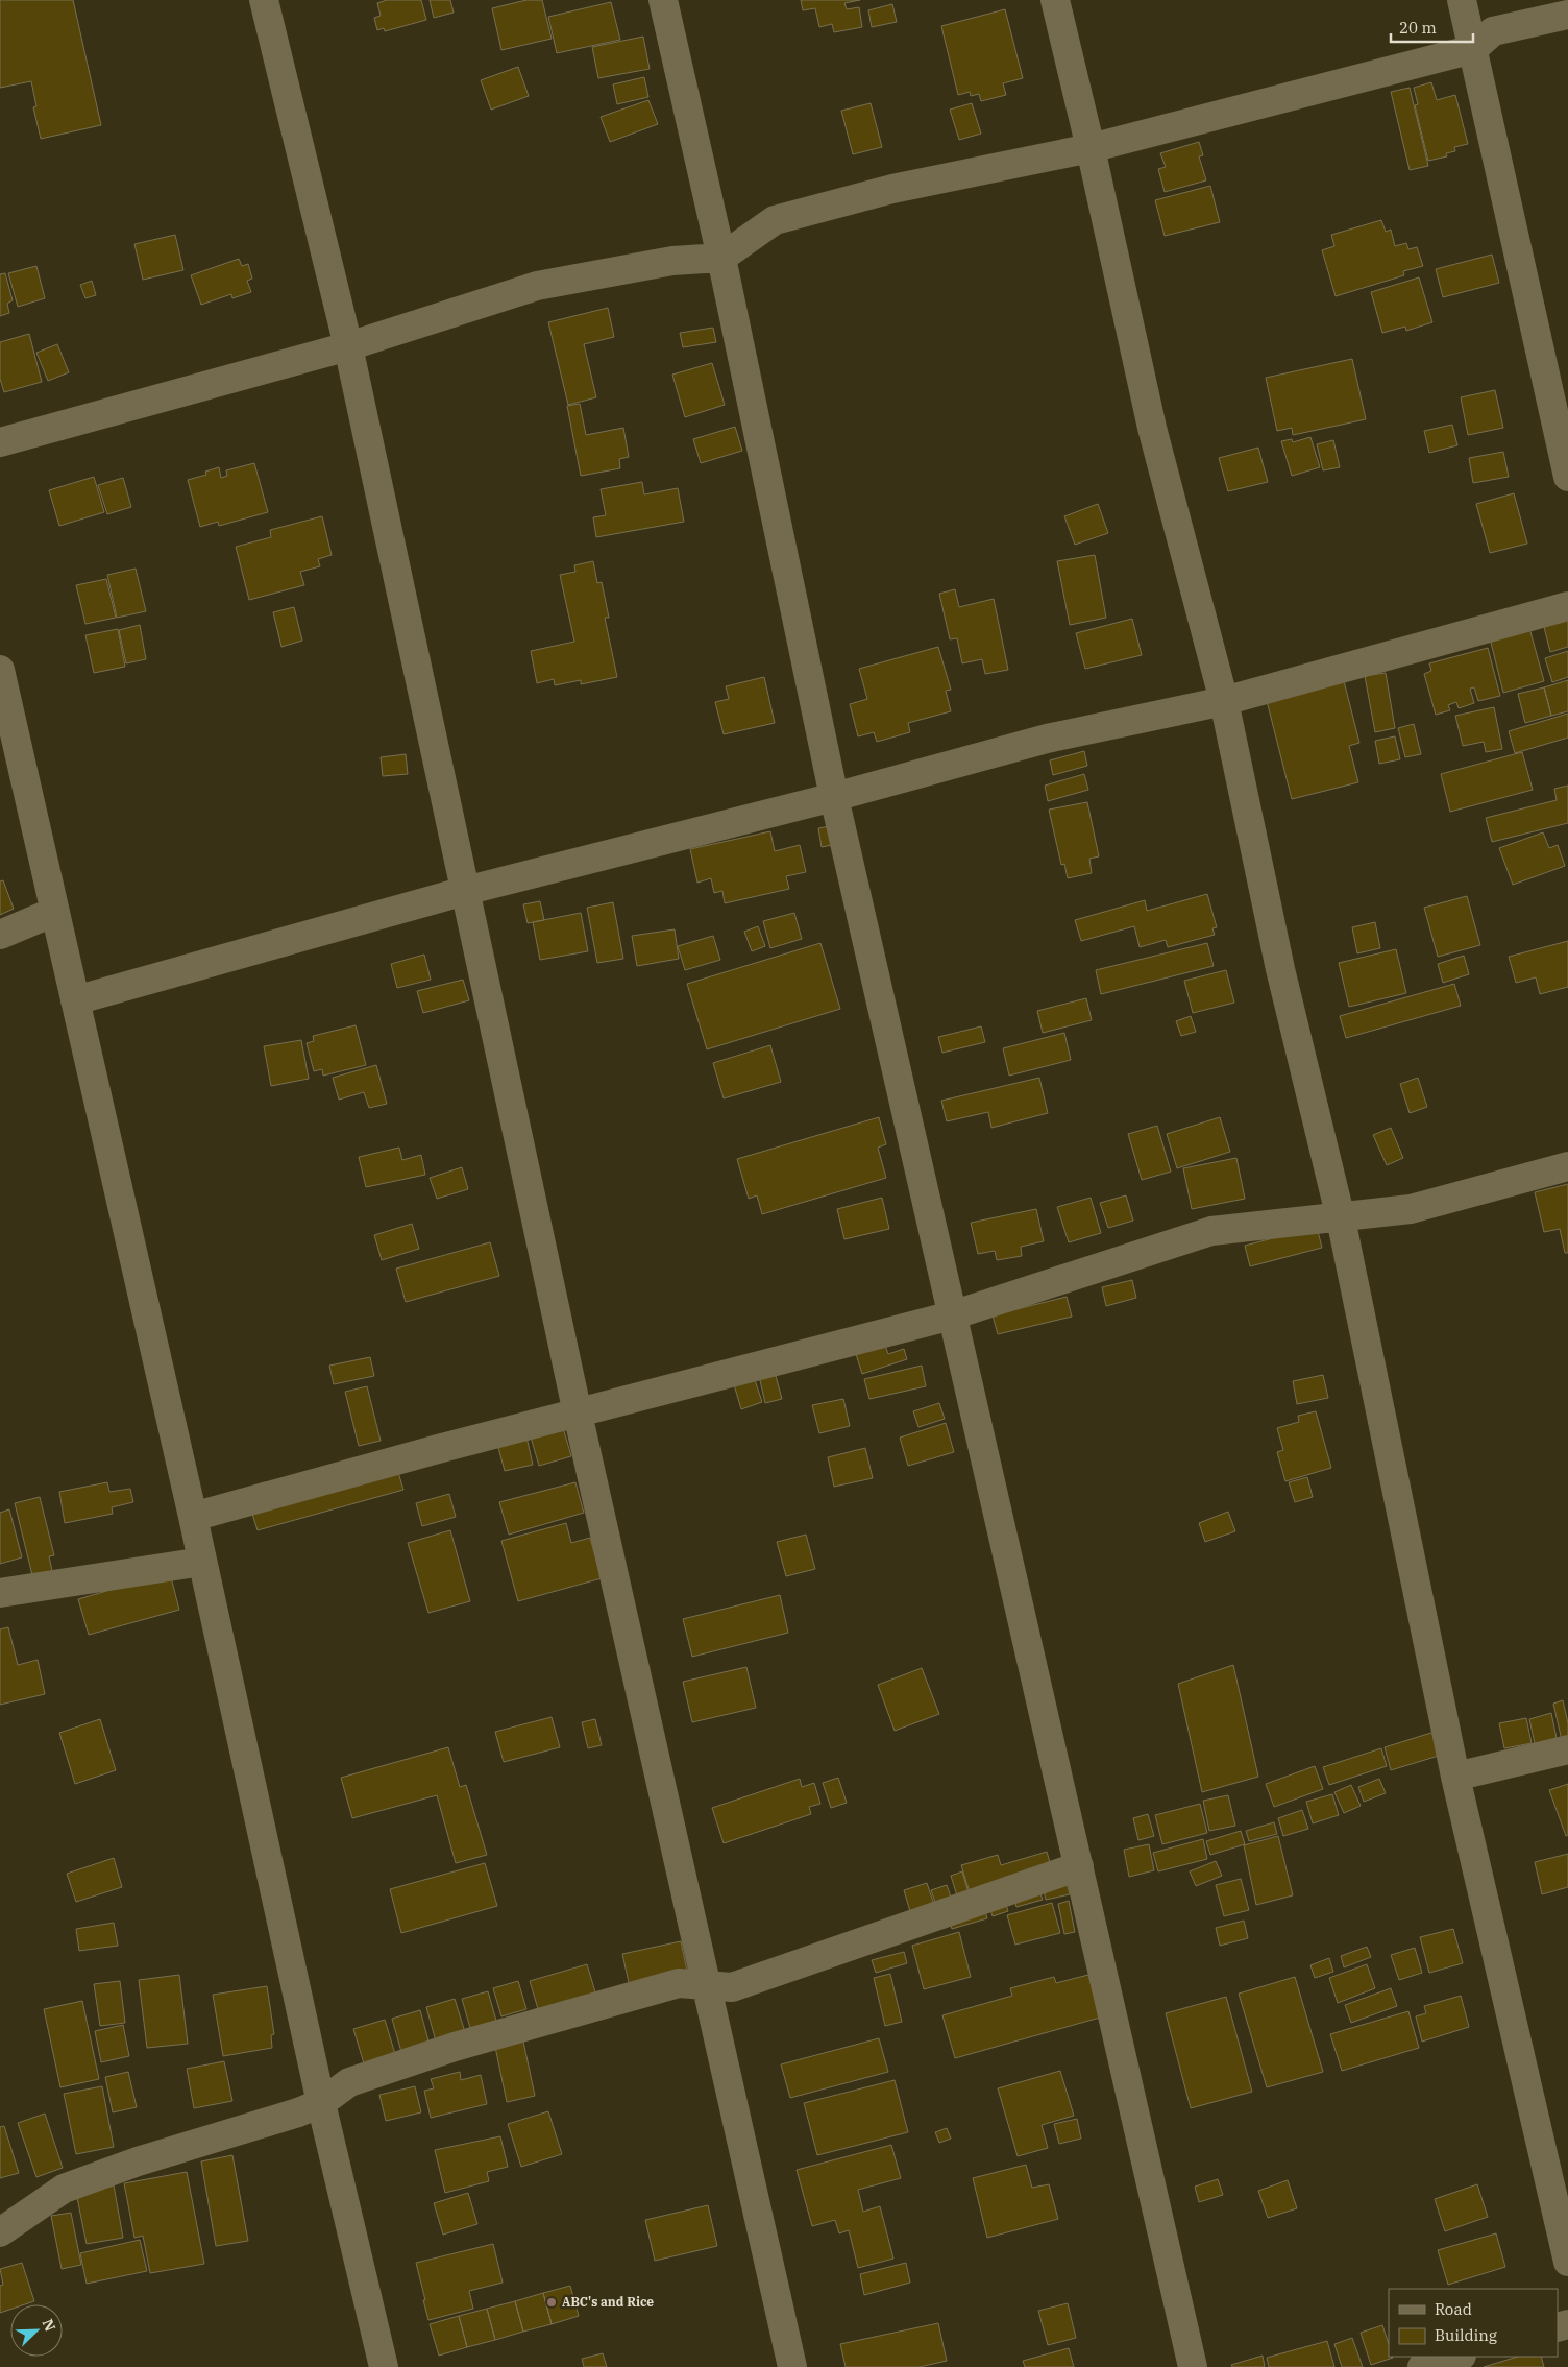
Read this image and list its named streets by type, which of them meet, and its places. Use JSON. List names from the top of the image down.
{
  "places": ["ABC's and Rice"],
  "legend": ["Road", "Building"],
  "scale_bar": "20 m",
  "north": "top right"
}
